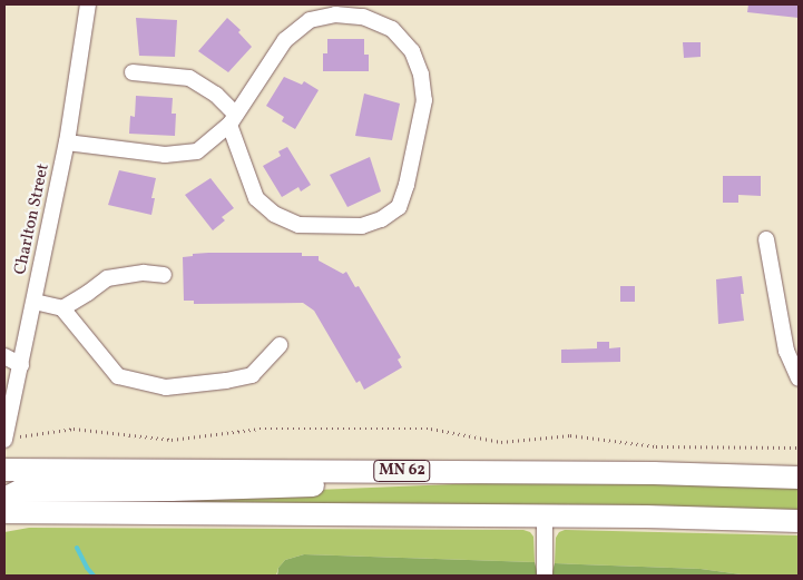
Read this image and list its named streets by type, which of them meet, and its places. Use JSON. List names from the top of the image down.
{
  "streets": {
    "highway": ["MN 62"],
    "street": ["Charlton Street"]
  }
}
